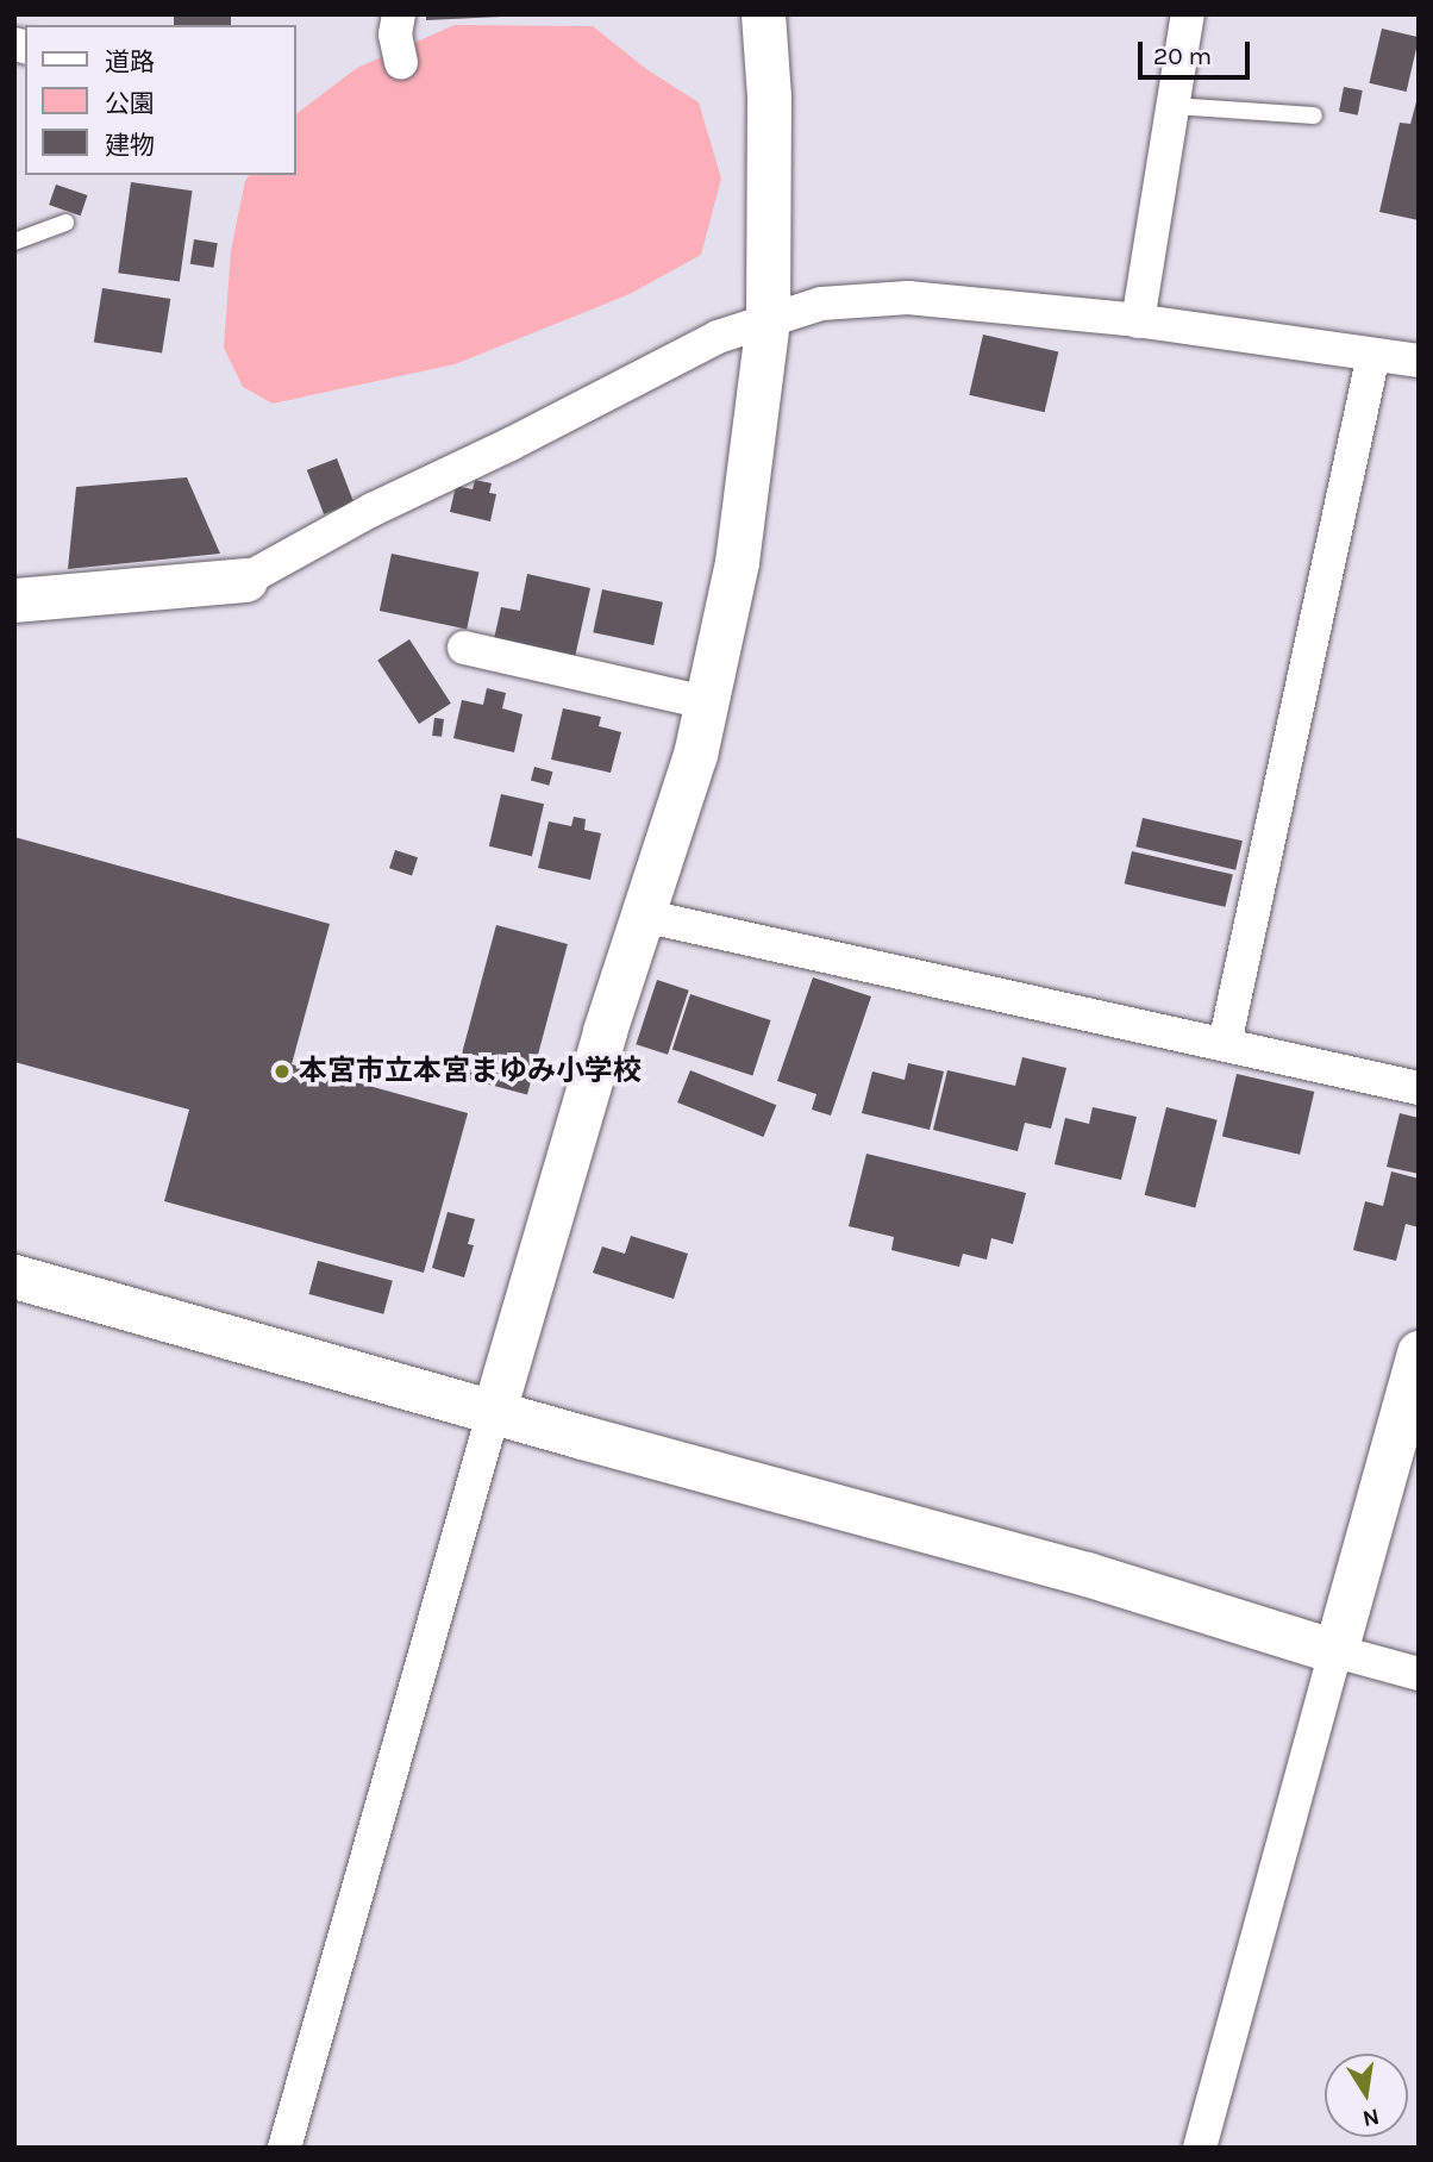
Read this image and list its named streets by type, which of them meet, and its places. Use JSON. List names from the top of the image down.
{
  "places": ["本宮市立本宮まゆみ小学校"],
  "legend": ["道路", "公園", "建物"],
  "scale_bar": "20 m",
  "north": "bottom"
}
